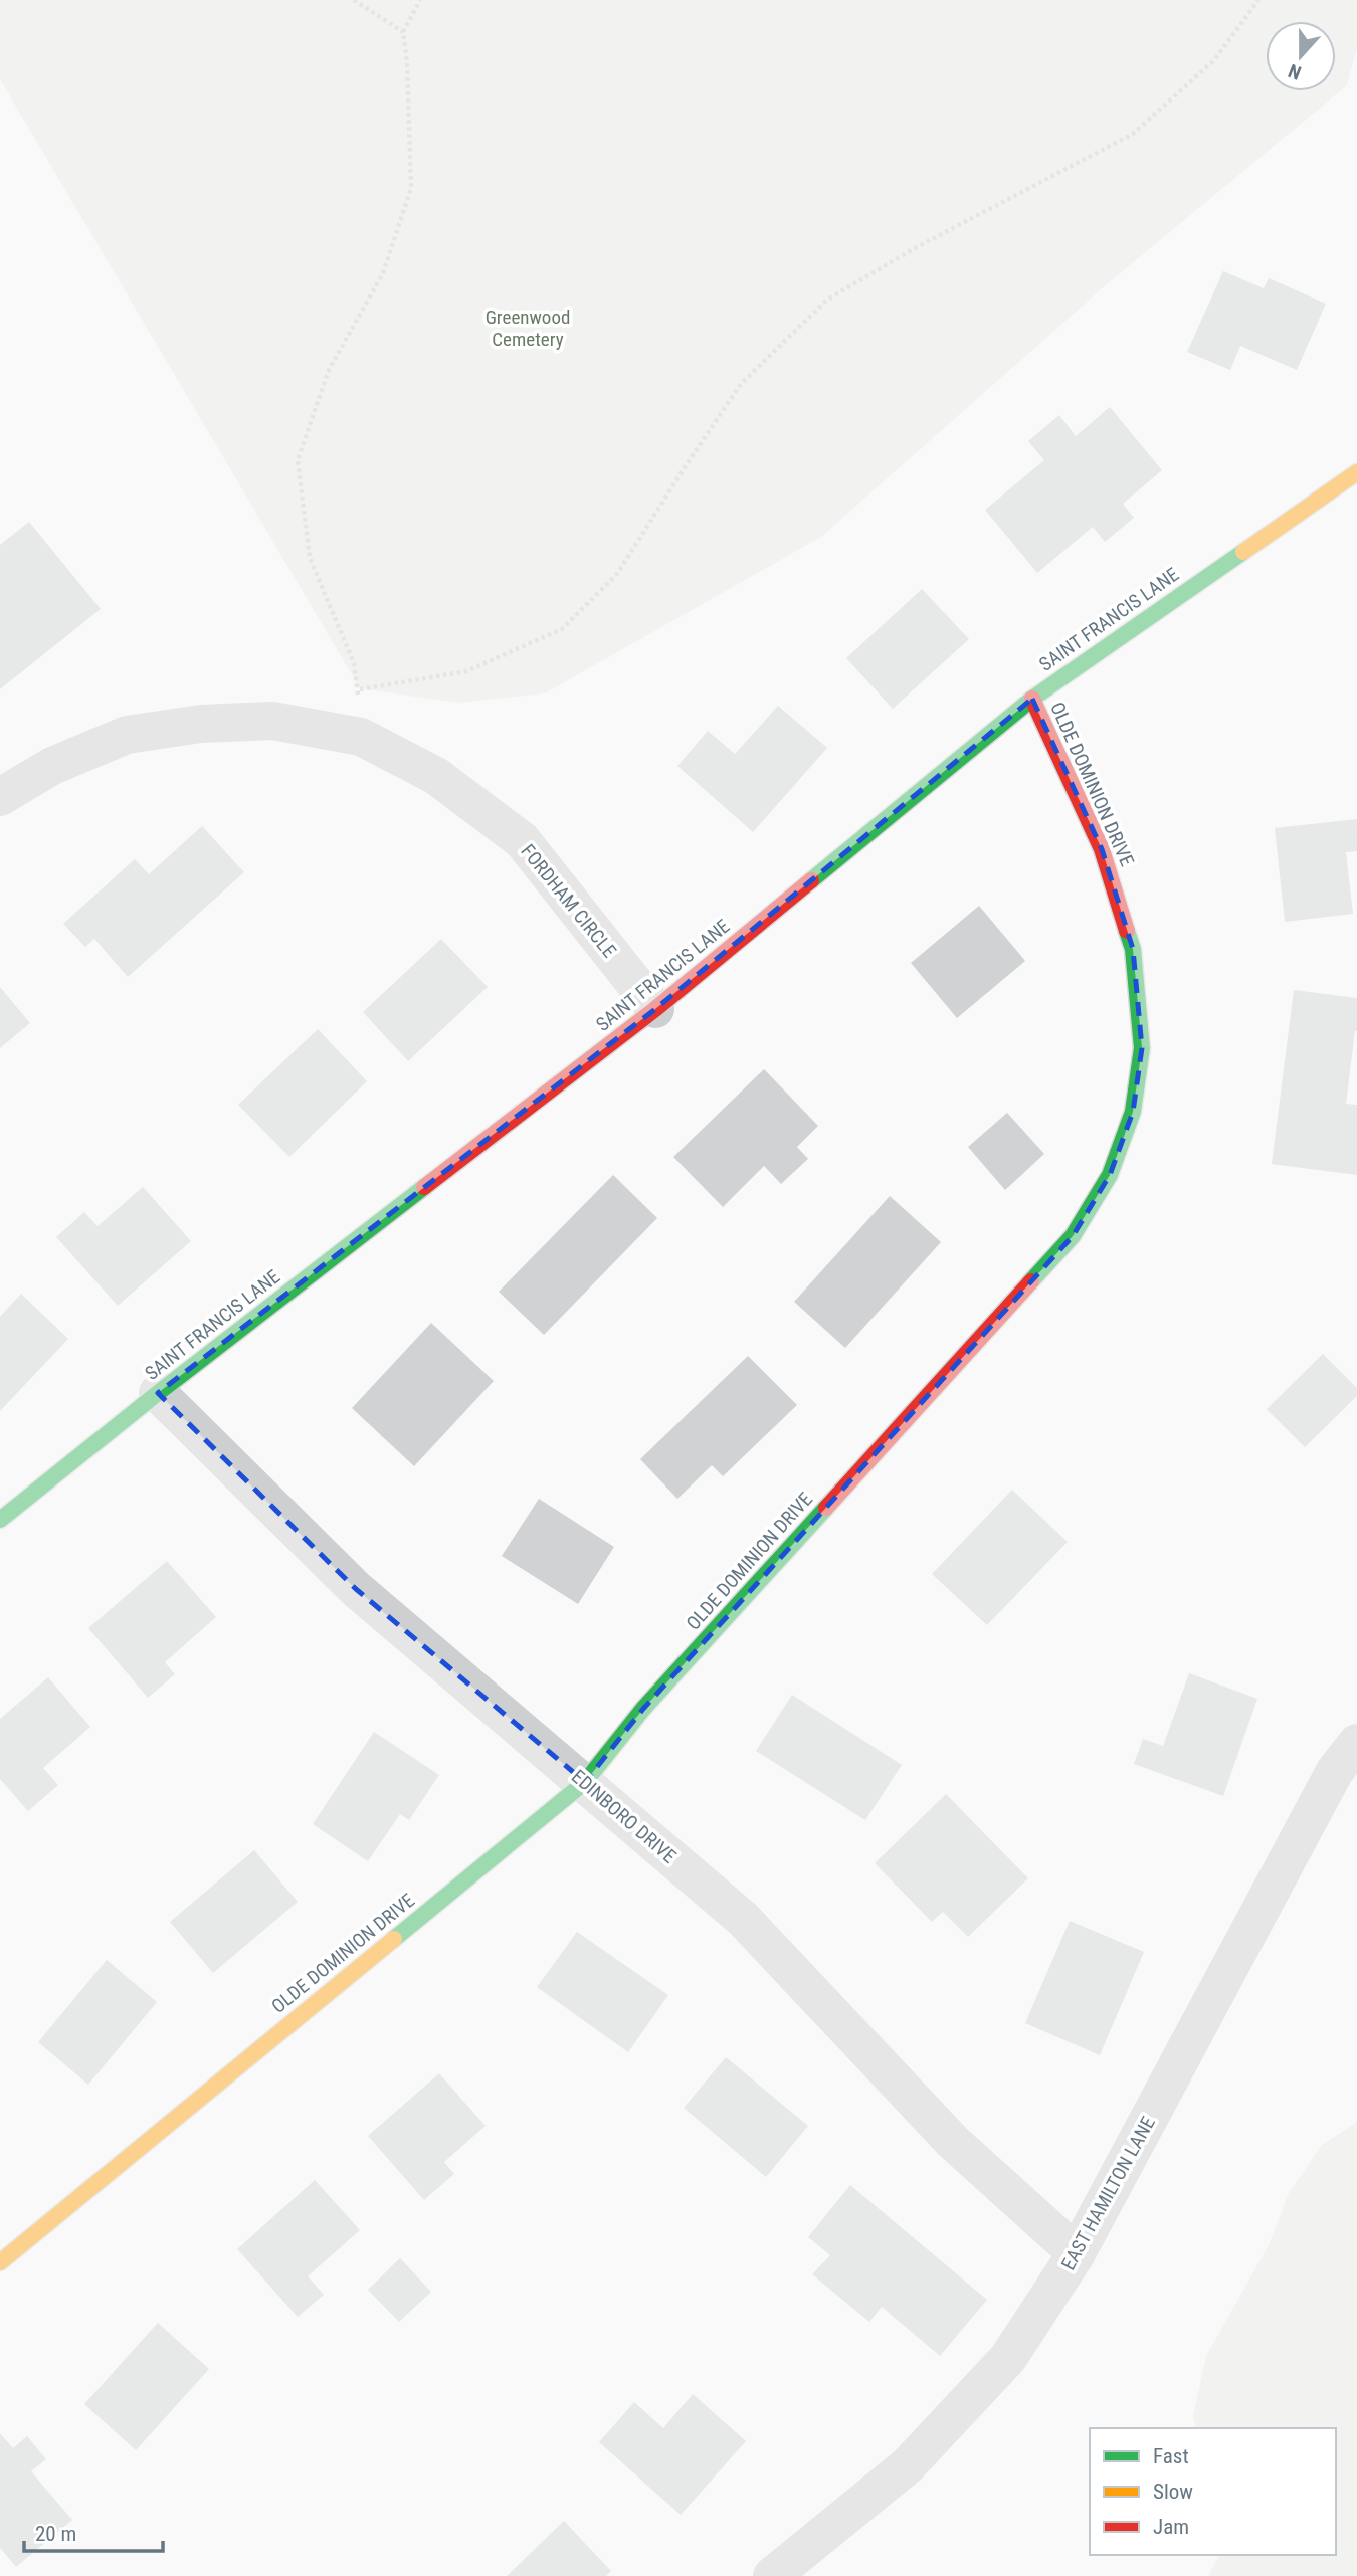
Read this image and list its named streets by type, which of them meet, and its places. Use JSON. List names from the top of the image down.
{
  "streets": {
    "street": [
      "SAINT FRANCIS LANE",
      "OLDE DOMINION DRIVE",
      "FORDHAM CIRCLE",
      "EDINBORO DRIVE",
      "EAST HAMILTON LANE"
    ]
  },
  "crossings": [
    ["SAINT FRANCIS LANE", "OLDE DOMINION DRIVE"],
    ["SAINT FRANCIS LANE", "FORDHAM CIRCLE"],
    ["SAINT FRANCIS LANE", "EDINBORO DRIVE"],
    ["OLDE DOMINION DRIVE", "EDINBORO DRIVE"],
    ["EDINBORO DRIVE", "EAST HAMILTON LANE"]
  ],
  "parks": ["Greenwood Cemetery"],
  "legend": ["Fast", "Slow", "Jam"],
  "scale_bar": "20 m",
  "north": "bottom"
}
